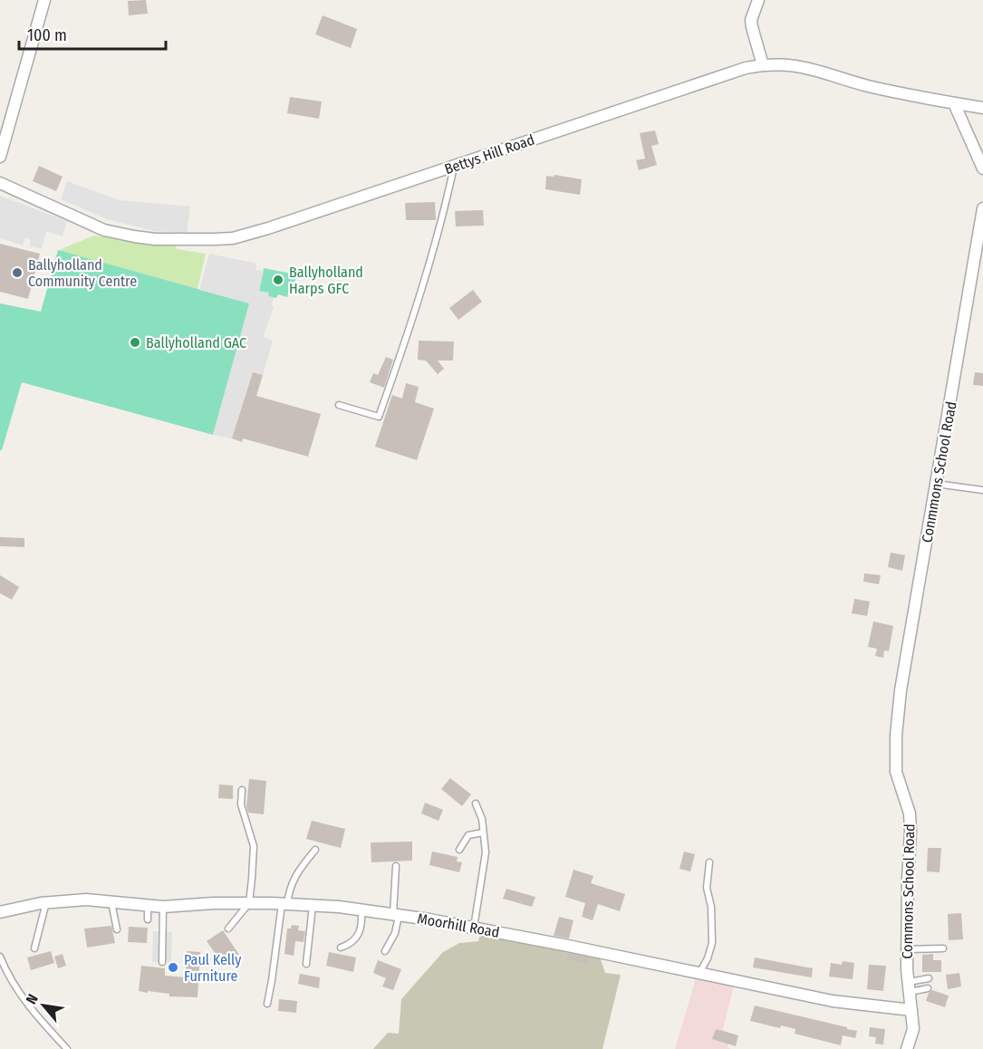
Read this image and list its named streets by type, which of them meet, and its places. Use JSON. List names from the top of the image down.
{
  "streets": {
    "street": [
      "Bettys Hill Road",
      "Conmmons School Road",
      "Commons School Road",
      "Moorhill Road"
    ]
  },
  "crossings": [
    ["Conmmons School Road", "Commons School Road"],
    ["Commons School Road", "Moorhill Road"]
  ],
  "places": [
    "Ballyholland Community Centre",
    "Ballyholland Harps GFC",
    "Ballyholland GAC",
    "Paul Kelly Furniture"
  ],
  "scale_bar": "100 m",
  "north": "top left"
}
